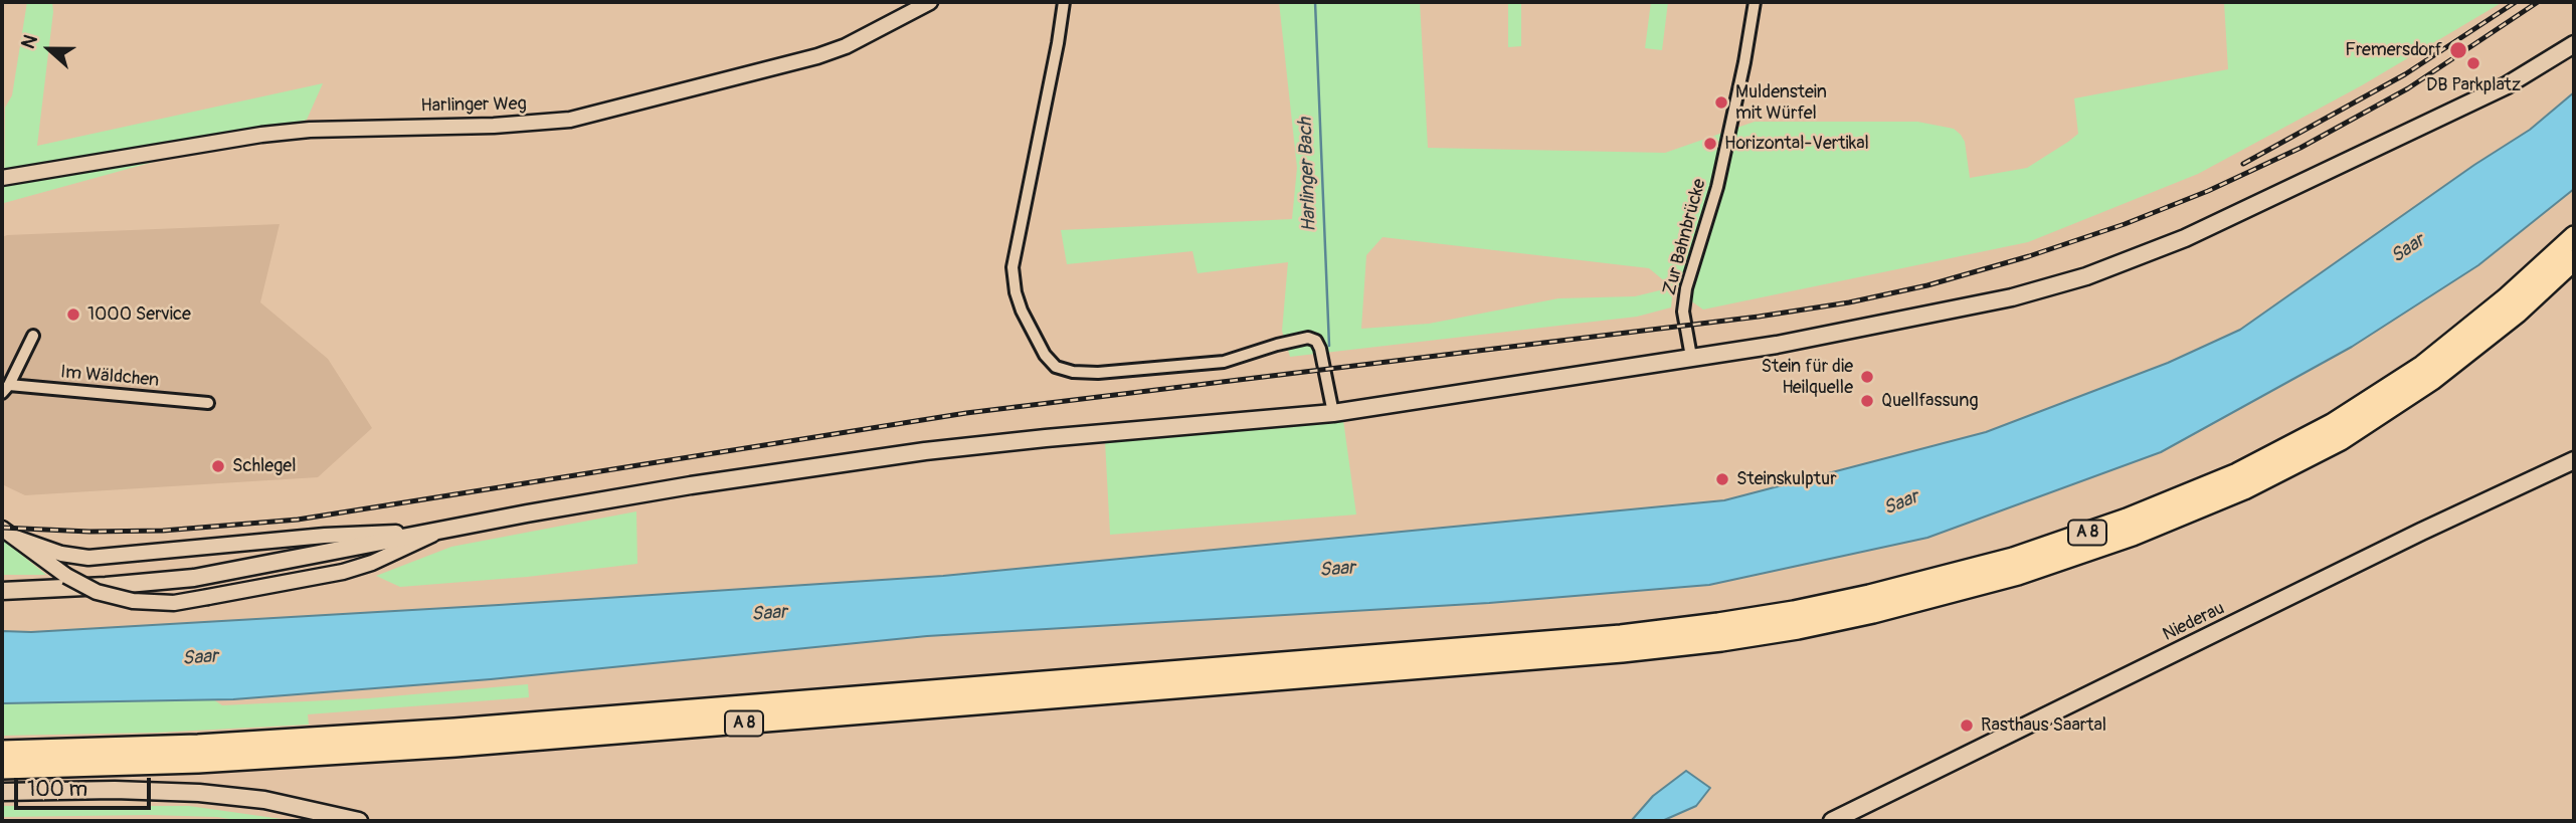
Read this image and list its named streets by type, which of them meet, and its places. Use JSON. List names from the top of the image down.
{
  "streets": {
    "highway": ["A 8"],
    "main road": ["Niederau"],
    "street": ["Harlinger Weg", "Zur Bahnbrücke", "Im Wäldchen"]
  },
  "water": ["Harlinger Bach", "Saar"],
  "places": [
    "Fremersdorf",
    "DB Parkplatz",
    "Muldenstein mit Würfel",
    "Horizontal-Vertikal",
    "1000 Service",
    "Stein für die Heilquelle",
    "Quellfassung",
    "Schlegel",
    "Steinskulptur",
    "Rasthaus Saartal"
  ],
  "scale_bar": "100 m",
  "north": "left"
}
